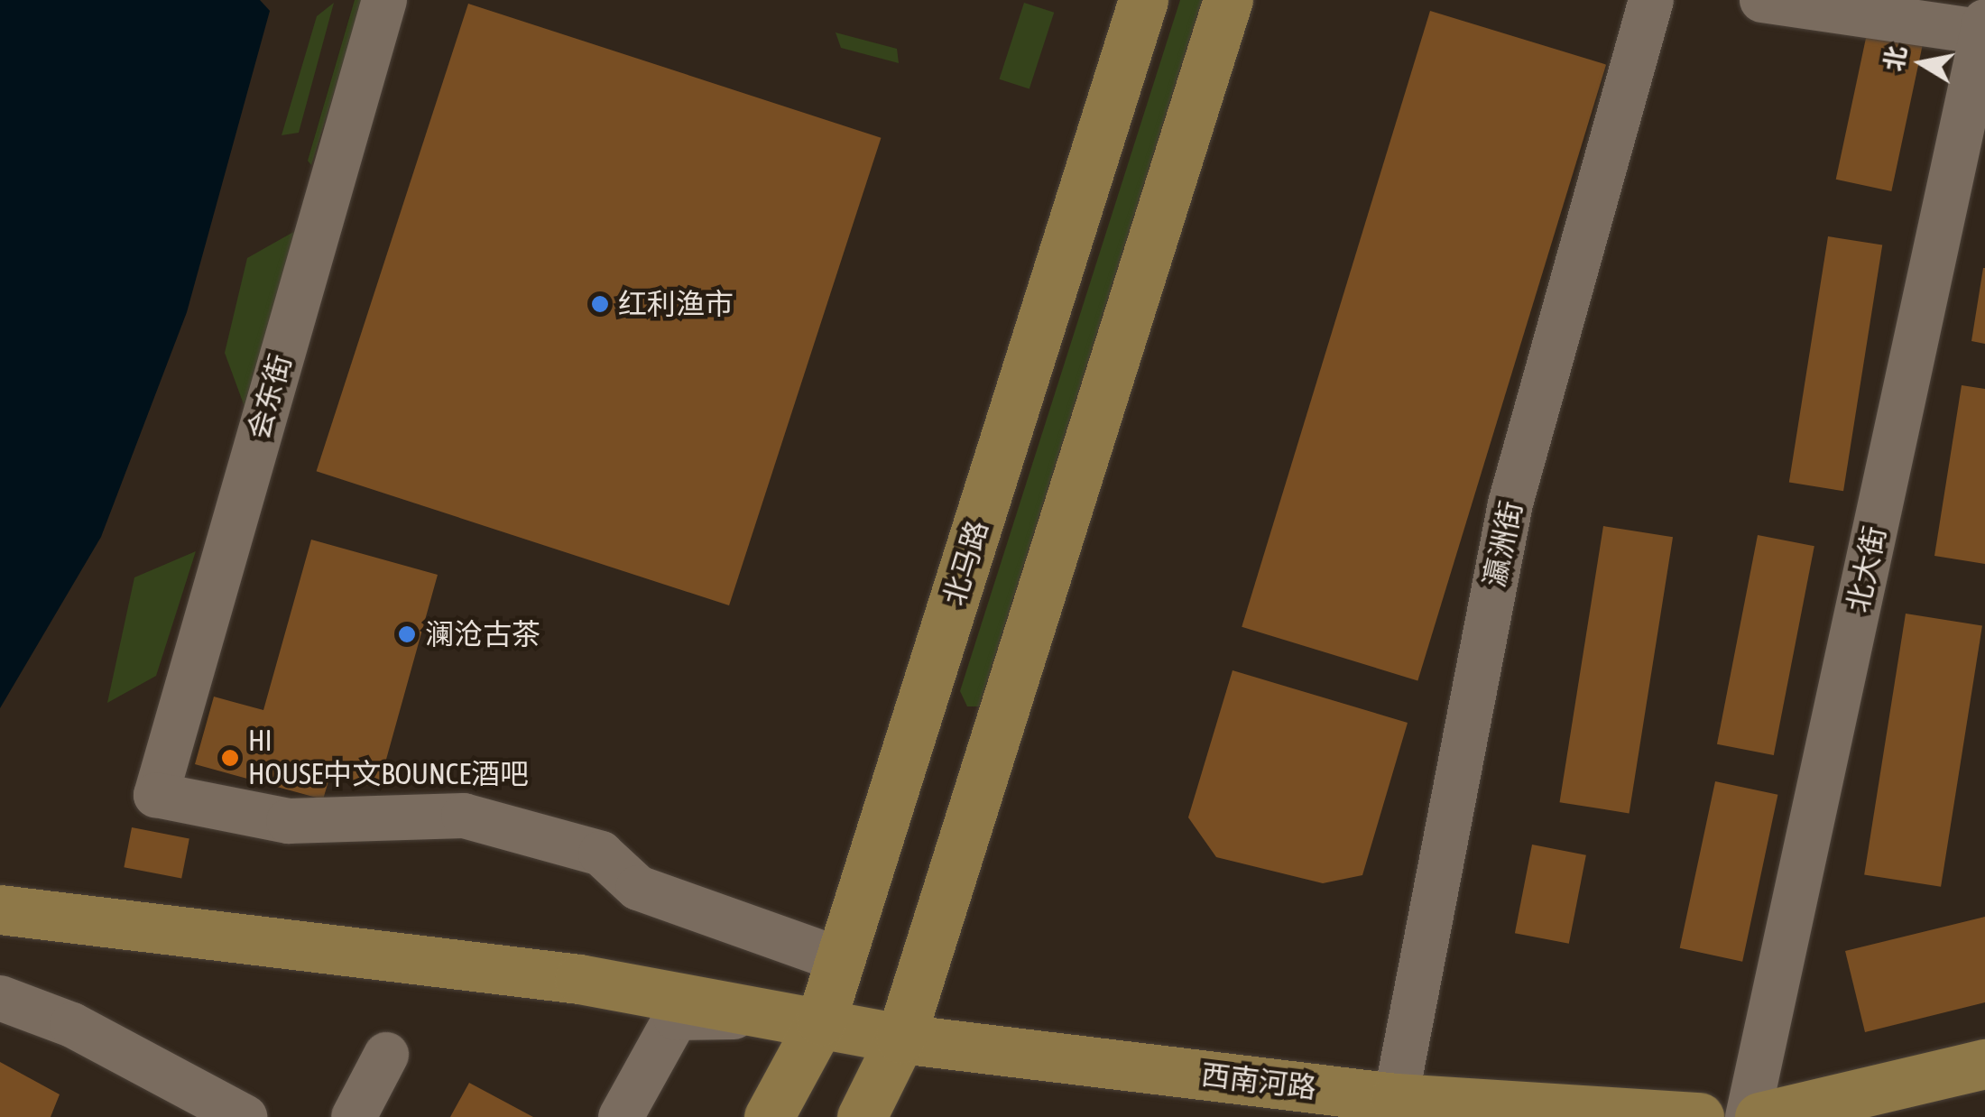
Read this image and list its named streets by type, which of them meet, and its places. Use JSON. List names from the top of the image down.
{
  "streets": {
    "main road": ["北马路", "西南河路"],
    "street": ["会东街", "瀛洲街", "北大街"]
  },
  "crossings": [
    ["会东街", "北马路"],
    ["瀛洲街", "西南河路"],
    ["北马路", "西南河路"]
  ],
  "places": ["红利渔市", "澜沧古茶", "HI HOUSE中文BOUNCE酒吧"],
  "north": "left"
}
